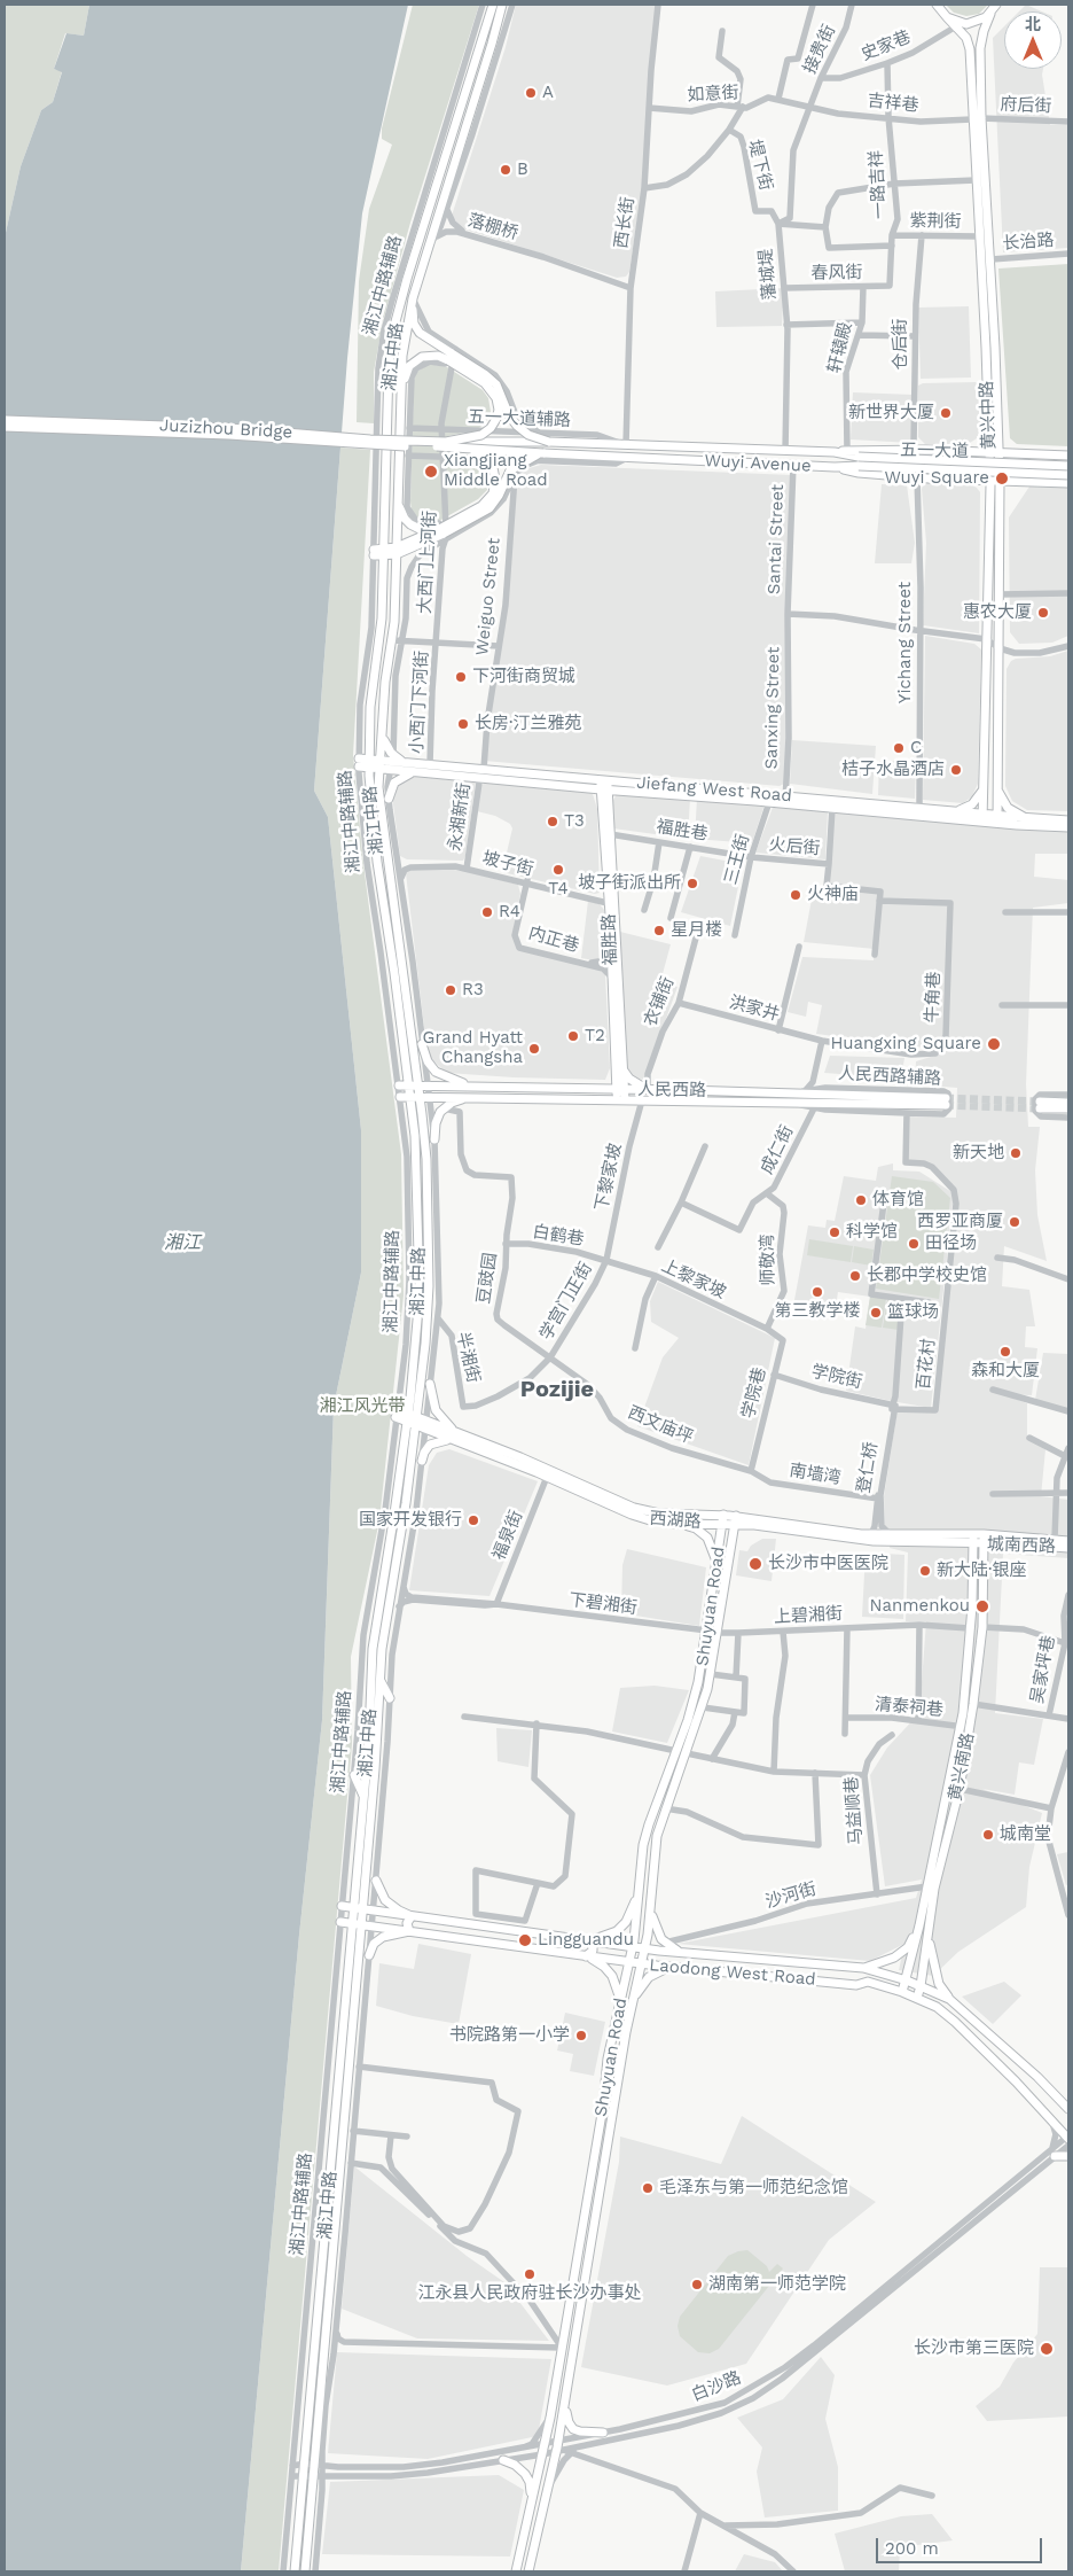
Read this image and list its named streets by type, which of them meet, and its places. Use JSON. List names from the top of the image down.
{
  "streets": {
    "main road": [
      "湘江中路",
      "黄兴中路",
      "Juzizhou Bridge",
      "五一大道",
      "Wuyi Avenue",
      "Jiefang West Road",
      "福胜路",
      "人民西路",
      "西湖路",
      "城南西路",
      "Shuyuan Road",
      "黄兴南路",
      "Laodong West Road"
    ],
    "street": [
      "史家巷",
      "接贵街",
      "如意街",
      "吉祥巷",
      "府后街",
      "堤下街",
      "一路吉祥",
      "紫荆街",
      "西长街",
      "落棚桥",
      "长治路",
      "春风街",
      "藩城堤",
      "湘江中路辅路",
      "仓后街",
      "轩辕殿",
      "五一大道辅路",
      "Santai Street",
      "大西门上河街",
      "Weiguo Street",
      "Yichang Street",
      "小西门下河街",
      "Sanxing Street",
      "永湘新街",
      "福胜巷",
      "火后街",
      "三王街",
      "坡子街",
      "内正巷",
      "牛角巷",
      "衣铺街",
      "洪家井",
      "人民西路辅路",
      "成仁街",
      "下黎家坡",
      "白鹤巷",
      "师敬湾",
      "豆豉园",
      "上黎家坡",
      "学宫门正街",
      "半湘街",
      "百花村",
      "学院街",
      "学院巷",
      "西文庙坪",
      "登仁桥",
      "南墙湾",
      "福泉街",
      "下碧湘街",
      "上碧湘街",
      "吴家坪巷",
      "清泰祠巷",
      "马益顺巷",
      "沙河街",
      "白沙路"
    ]
  },
  "crossings": [
    ["史家巷", "接贵街"],
    ["史家巷", "一路吉祥"],
    ["史家巷", "黄兴中路"],
    ["接贵街", "如意街"],
    ["接贵街", "吉祥巷"],
    ["接贵街", "藩城堤"],
    ["如意街", "吉祥巷"],
    ["如意街", "西长街"],
    ["如意街", "藩城堤"],
    ["吉祥巷", "府后街"],
    ["吉祥巷", "一路吉祥"],
    ["吉祥巷", "藩城堤"],
    ["吉祥巷", "黄兴中路"],
    ["府后街", "黄兴中路"],
    ["堤下街", "藩城堤"],
    ["一路吉祥", "紫荆街"],
    ["一路吉祥", "春风街"],
    ["紫荆街", "仓后街"],
    ["紫荆街", "黄兴中路"],
    ["西长街", "落棚桥"],
    ["西长街", "五一大道辅路"],
    ["西长街", "Wuyi Avenue"],
    ["落棚桥", "湘江中路"],
    ["长治路", "黄兴中路"],
    ["春风街", "藩城堤"],
    ["春风街", "轩辕殿"],
    ["藩城堤", "Wuyi Avenue"],
    ["湘江中路辅路", "Jiefang West Road"],
    ["湘江中路辅路", "人民西路"],
    ["湘江中路辅路", "西湖路"],
    ["湘江中路辅路", "Laodong West Road"],
    ["湘江中路辅路", "白沙路"],
    ["仓后街", "五一大道"],
    ["轩辕殿", "五一大道"],
    ["湘江中路", "Jiefang West Road"],
    ["湘江中路", "人民西路"],
    ["湘江中路", "西湖路"],
    ["湘江中路", "Laodong West Road"],
    ["湘江中路", "白沙路"],
    ["黄兴中路", "五一大道"],
    ["黄兴中路", "Jiefang West Road"],
    ["五一大道辅路", "Wuyi Avenue"],
    ["五一大道辅路", "大西门上河街"],
    ["Juzizhou Bridge", "Wuyi Avenue"],
    ["五一大道", "Wuyi Avenue"],
    ["Wuyi Avenue", "Santai Street"],
    ["Santai Street", "Sanxing Street"],
    ["大西门上河街", "小西门下河街"],
    ["Weiguo Street", "Jiefang West Road"],
    ["Weiguo Street", "永湘新街"],
    ["Yichang Street", "Jiefang West Road"],
    ["小西门下河街", "Jiefang West Road"],
    ["Sanxing Street", "Jiefang West Road"],
    ["Jiefang West Road", "永湘新街"],
    ["Jiefang West Road", "三王街"],
    ["Jiefang West Road", "福胜路"],
    ["永湘新街", "坡子街"],
    ["福胜巷", "火后街"],
    ["福胜巷", "三王街"],
    ["福胜巷", "福胜路"],
    ["火后街", "三王街"],
    ["火后街", "牛角巷"],
    ["坡子街", "内正巷"],
    ["坡子街", "福胜路"],
    ["内正巷", "福胜路"],
    ["福胜路", "人民西路"],
    ["牛角巷", "洪家井"],
    ["衣铺街", "洪家井"],
    ["衣铺街", "人民西路"],
    ["人民西路辅路", "人民西路"],
    ["人民西路辅路", "成仁街"],
    ["人民西路辅路", "百花村"],
    ["人民西路", "下黎家坡"],
    ["成仁街", "师敬湾"],
    ["下黎家坡", "白鹤巷"],
    ["下黎家坡", "上黎家坡"],
    ["下黎家坡", "学宫门正街"],
    ["白鹤巷", "豆豉园"],
    ["白鹤巷", "上黎家坡"],
    ["白鹤巷", "学宫门正街"],
    ["师敬湾", "上黎家坡"],
    ["师敬湾", "学院巷"],
    ["豆豉园", "学宫门正街"],
    ["豆豉园", "西文庙坪"],
    ["上黎家坡", "学宫门正街"],
    ["上黎家坡", "学院巷"],
    ["学宫门正街", "半湘街"],
    ["学宫门正街", "西文庙坪"],
    ["百花村", "学院街"],
    ["学院街", "学院巷"],
    ["学院街", "登仁桥"],
    ["学院巷", "西文庙坪"],
    ["学院巷", "南墙湾"],
    ["西文庙坪", "南墙湾"],
    ["登仁桥", "南墙湾"],
    ["登仁桥", "西湖路"],
    ["西湖路", "福泉街"],
    ["西湖路", "城南西路"],
    ["西湖路", "Shuyuan Road"],
    ["西湖路", "黄兴南路"],
    ["福泉街", "下碧湘街"],
    ["城南西路", "黄兴南路"],
    ["下碧湘街", "Shuyuan Road"],
    ["Shuyuan Road", "上碧湘街"],
    ["Shuyuan Road", "Laodong West Road"],
    ["Shuyuan Road", "白沙路"],
    ["上碧湘街", "黄兴南路"],
    ["清泰祠巷", "黄兴南路"],
    ["黄兴南路", "沙河街"],
    ["黄兴南路", "Laodong West Road"],
    ["马益顺巷", "沙河街"],
    ["Laodong West Road", "白沙路"]
  ],
  "districts": ["Pozijie"],
  "water": ["湘江"],
  "parks": ["湘江风光带"],
  "places": [
    "A",
    "B",
    "新世界大厦",
    "Xiangjiang Middle Road",
    "Wuyi Square",
    "惠农大厦",
    "下河街商贸城",
    "长房·汀兰雅苑",
    "C",
    "桔子水晶酒店",
    "T3",
    "T4",
    "坡子街派出所",
    "火神庙",
    "R4",
    "星月楼",
    "R3",
    "T2",
    "Huangxing Square",
    "Grand Hyatt Changsha",
    "新天地",
    "体育馆",
    "西罗亚商厦",
    "科学馆",
    "田径场",
    "长郡中学校史馆",
    "第三教学楼",
    "篮球场",
    "森和大厦",
    "国家开发银行",
    "长沙市中医医院",
    "新大陆·银座",
    "Nanmenkou",
    "城南堂",
    "Lingguandu",
    "书院路第一小学",
    "毛泽东与第一师范纪念馆",
    "江永县人民政府驻长沙办事处",
    "湖南第一师范学院",
    "长沙市第三医院"
  ],
  "scale_bar": "200 m",
  "north": "top"
}
